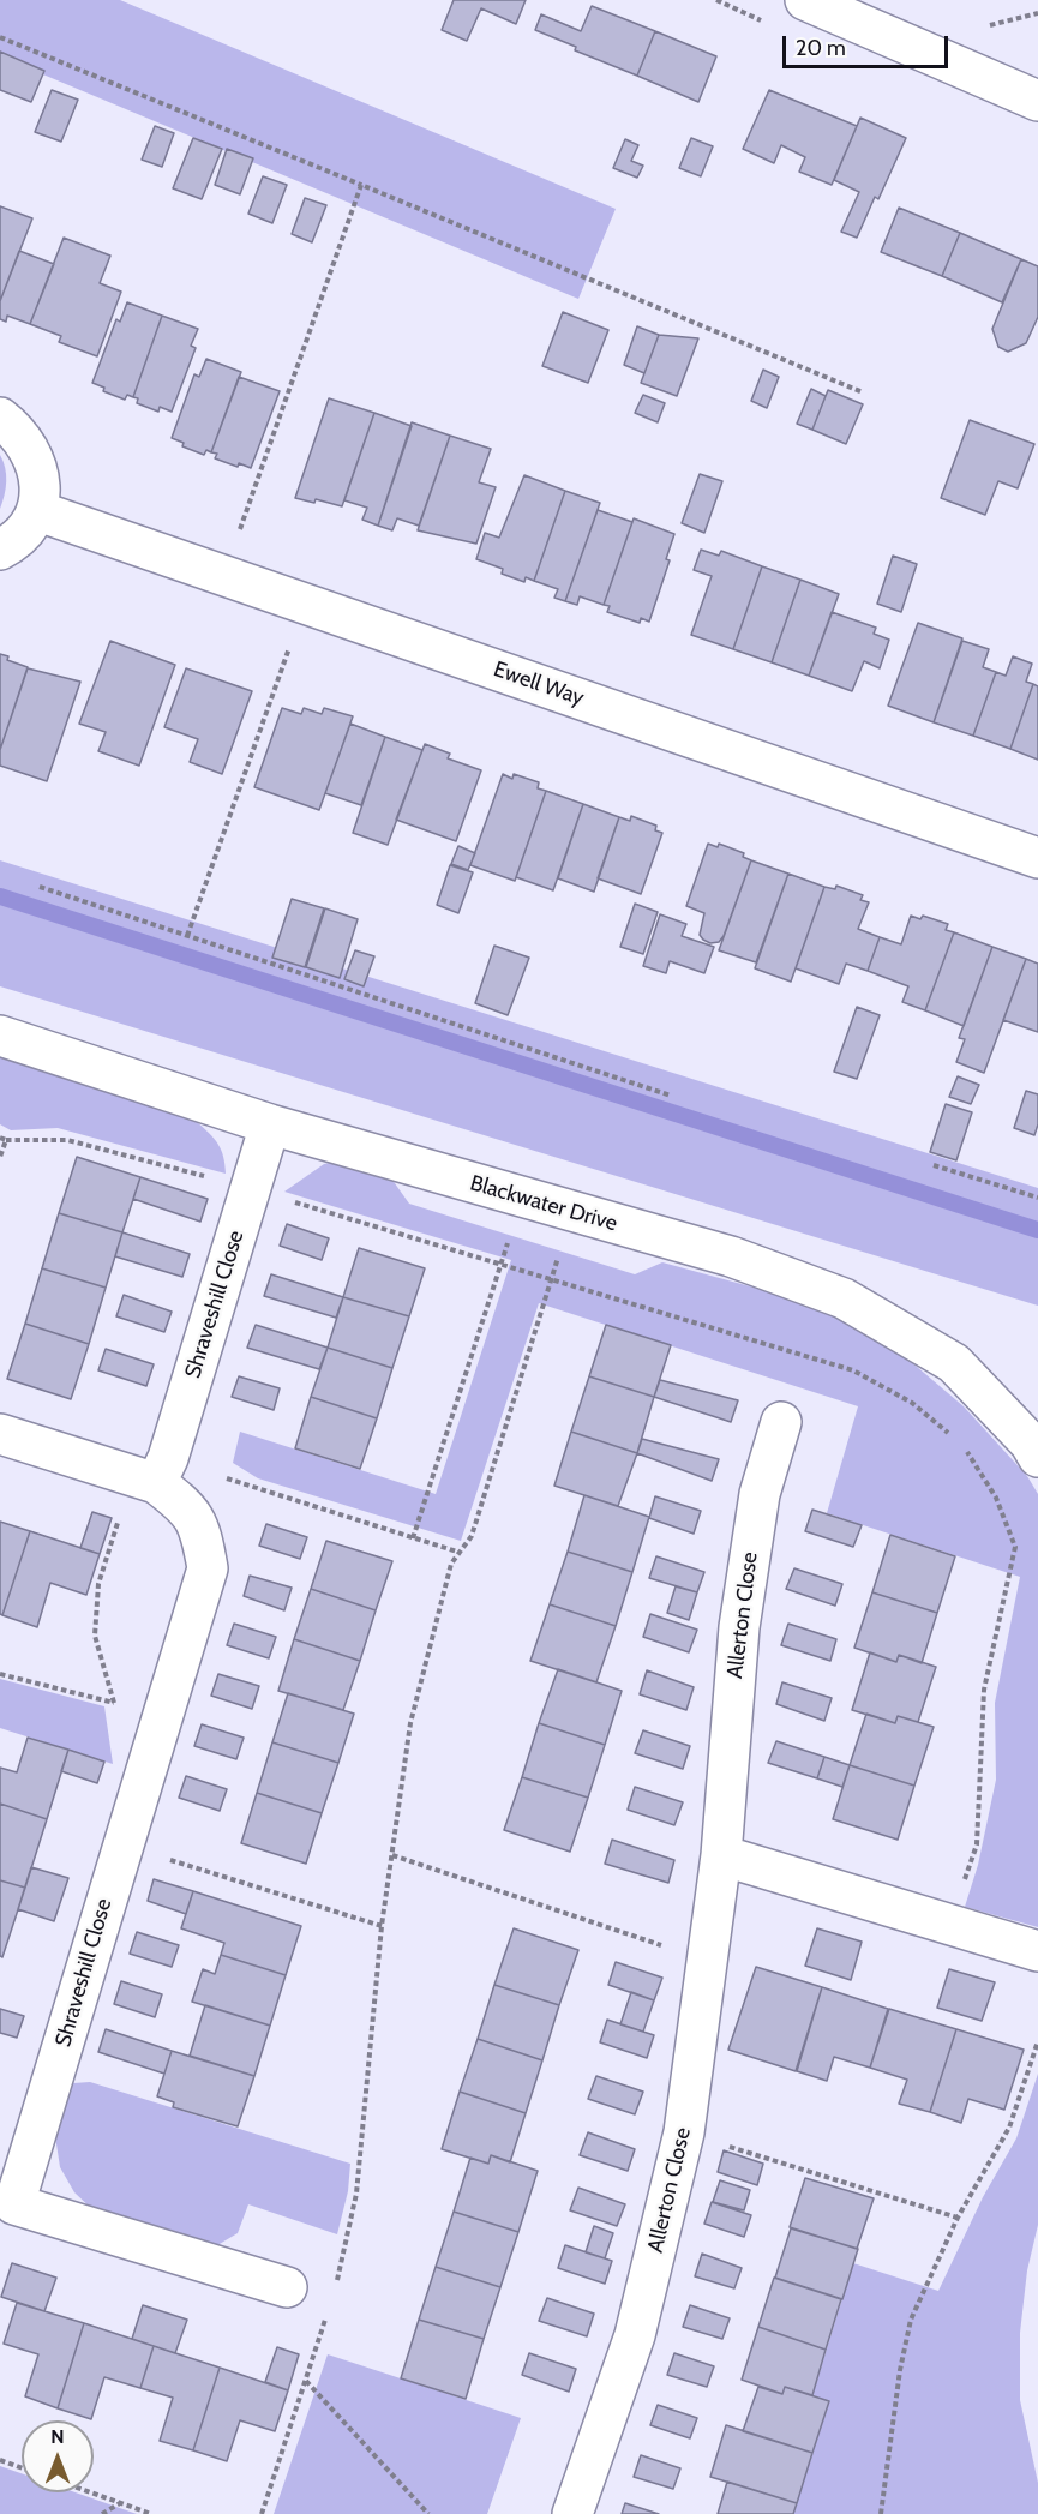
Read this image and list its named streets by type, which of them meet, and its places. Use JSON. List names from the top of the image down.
{
  "streets": {
    "street": [
      "Ewell Way",
      "Blackwater Drive",
      "Shraveshill Close",
      "Allerton Close"
    ]
  },
  "crossings": [
    ["Blackwater Drive", "Shraveshill Close"]
  ],
  "scale_bar": "20 m",
  "north": "top"
}
